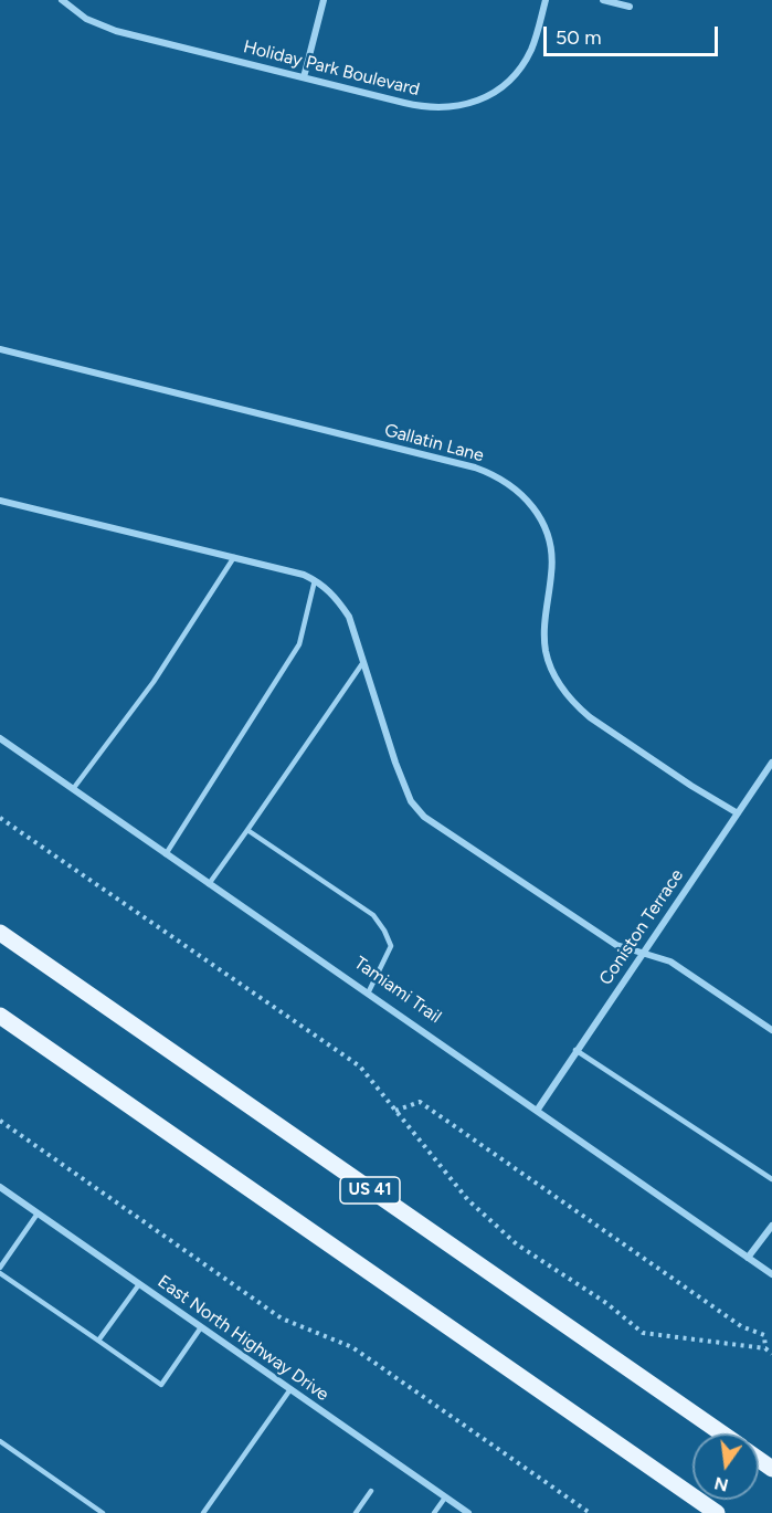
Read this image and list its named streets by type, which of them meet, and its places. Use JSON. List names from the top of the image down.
{
  "streets": {
    "main road": ["US 41"],
    "street": [
      "Holiday Park Boulevard",
      "Gallatin Lane",
      "Coniston Terrace",
      "Tamiami Trail",
      "East North Highway Drive"
    ]
  },
  "crossings": [
    ["Gallatin Lane", "Coniston Terrace"],
    ["Coniston Terrace", "Tamiami Trail"]
  ],
  "scale_bar": "50 m",
  "north": "bottom"
}
